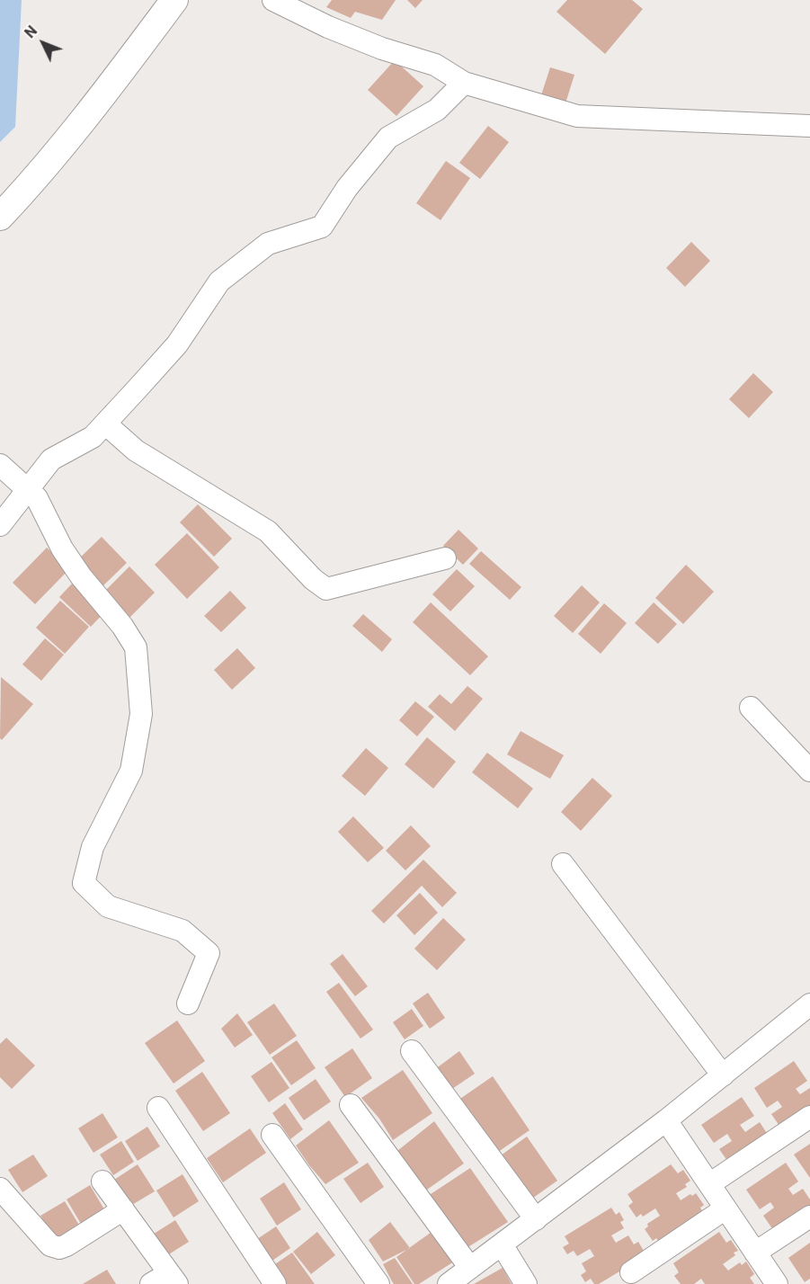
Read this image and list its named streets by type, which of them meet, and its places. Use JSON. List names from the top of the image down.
{
  "north": "top left"
}
